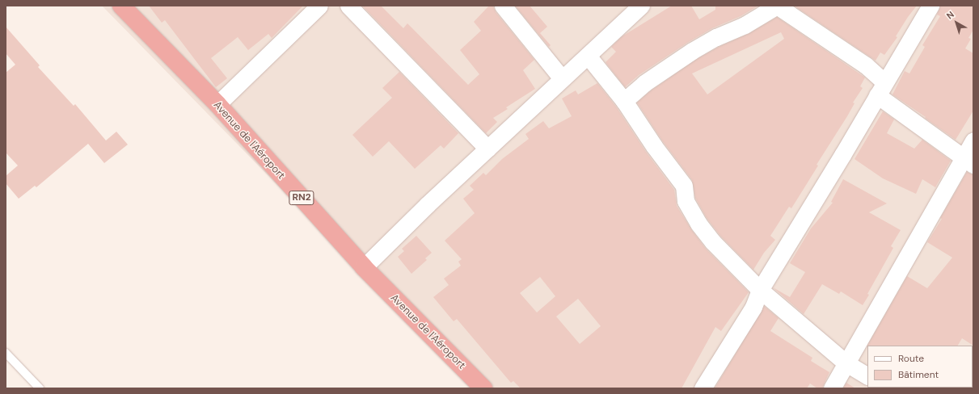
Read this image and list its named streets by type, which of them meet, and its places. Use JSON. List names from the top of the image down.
{
  "streets": {
    "highway": ["Avenue de l'Aéroport", "RN2"]
  },
  "legend": ["Route", "Bâtiment"],
  "north": "top left"
}
